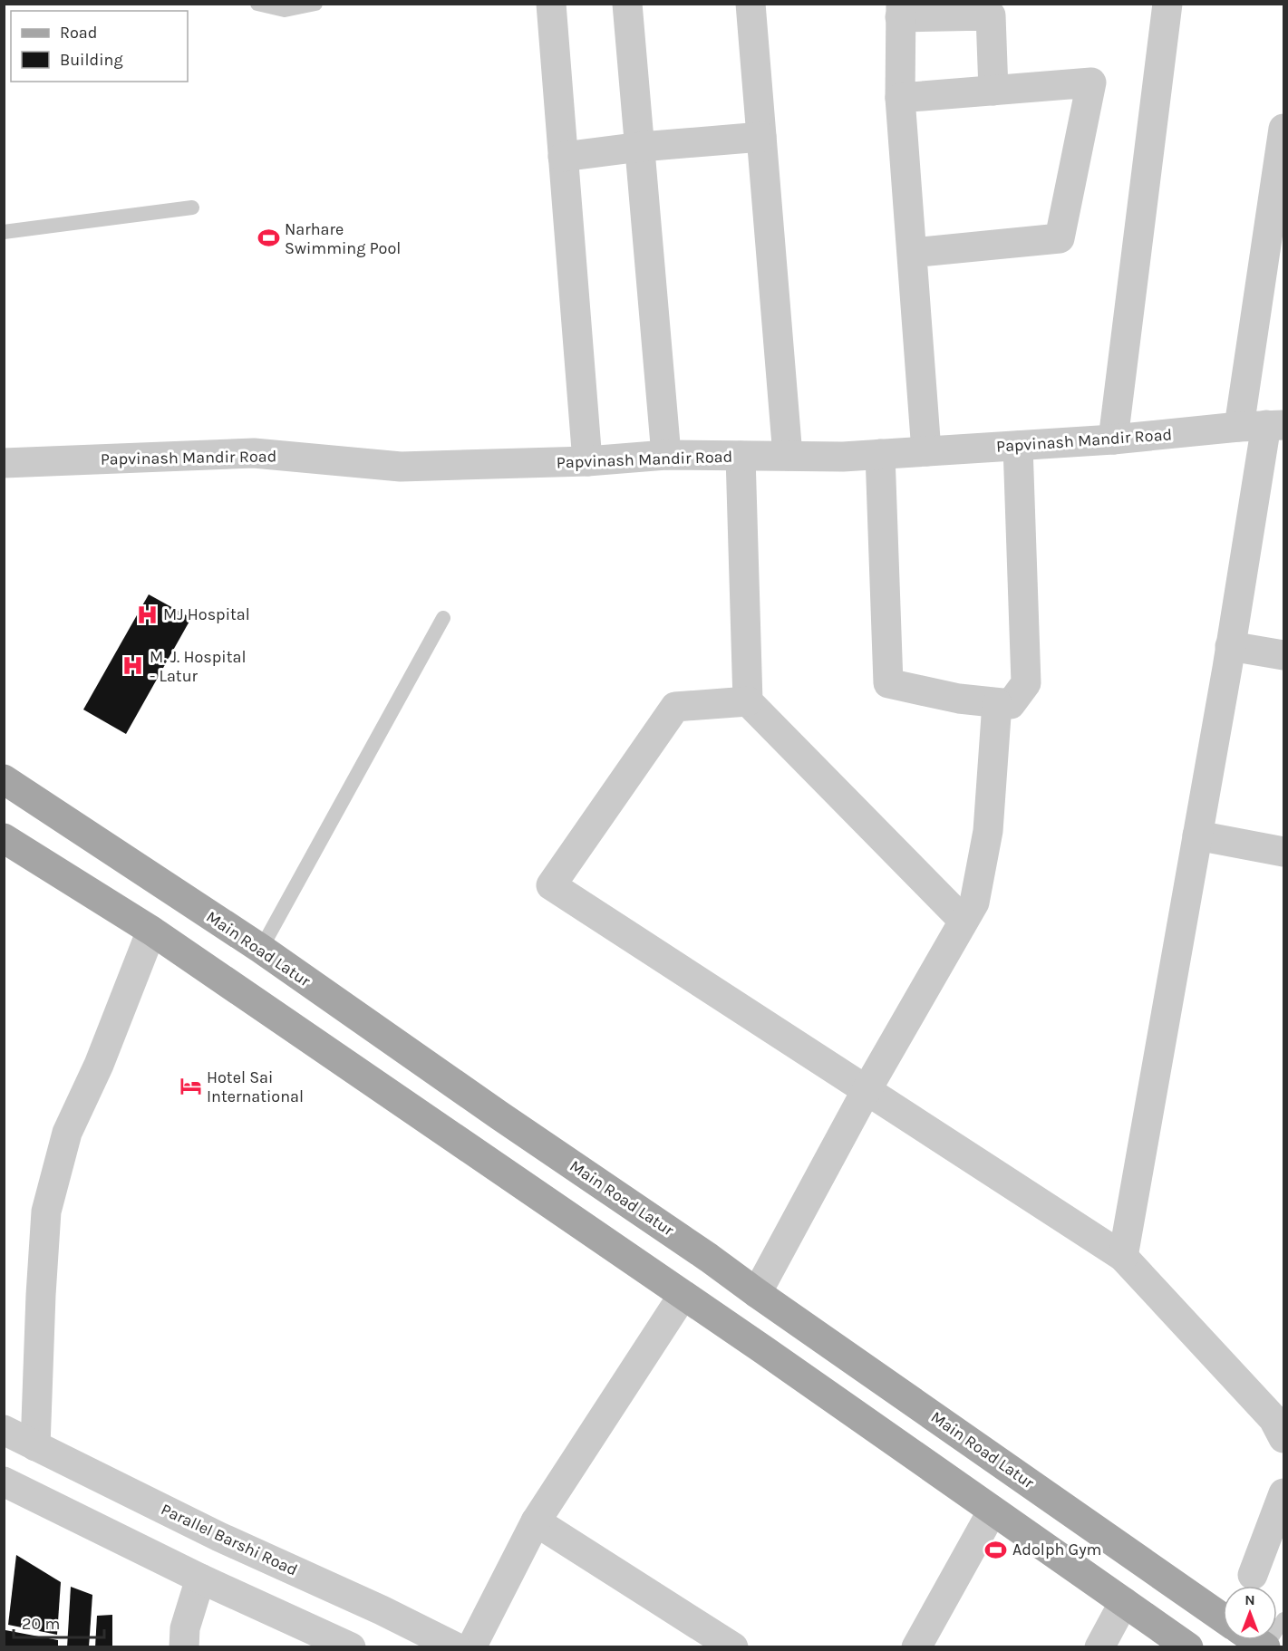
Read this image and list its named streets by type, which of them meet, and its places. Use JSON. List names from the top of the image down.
{
  "streets": {
    "main road": ["Main Road Latur"],
    "street": ["Papvinash Mandir Road", "Parallel Barshi Road"]
  },
  "places": {
    "sports": ["Narhare Swimming Pool", "Adolph Gym"],
    "hospital": ["MJ Hospital", "M. J. Hospital - Latur"],
    "hotel": ["Hotel Sai International"]
  },
  "legend": ["Road", "Building"],
  "scale_bar": "20 m",
  "north": "top"
}
